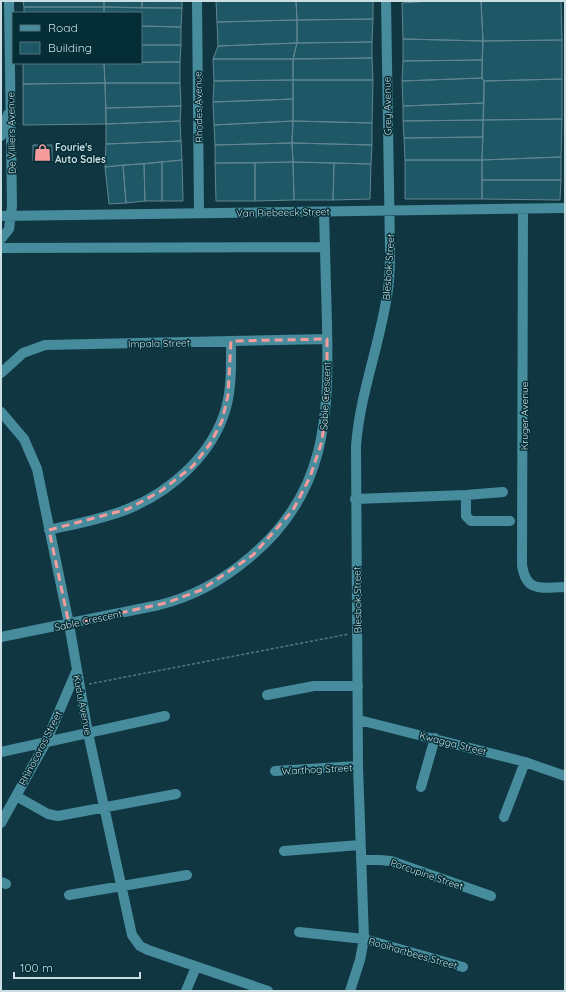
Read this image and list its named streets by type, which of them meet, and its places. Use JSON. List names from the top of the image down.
{
  "streets": {
    "street": [
      "Grey Avenue",
      "Rhodes Avenue",
      "De Villiers Avenue",
      "Van Riebeeck Street",
      "Blesbok Street",
      "Impala Street",
      "Sable Crescent",
      "Kruger Avenue",
      "Kudu Avenue",
      "Kwagga Street",
      "Rhinocoros Street",
      "Warthog Street",
      "Porcupine Street",
      "Rooihartbees Street"
    ]
  },
  "crossings": [
    ["Grey Avenue", "Van Riebeeck Street"],
    ["Grey Avenue", "Blesbok Street"],
    ["Rhodes Avenue", "Van Riebeeck Street"],
    ["De Villiers Avenue", "Van Riebeeck Street"],
    ["Van Riebeeck Street", "Blesbok Street"],
    ["Van Riebeeck Street", "Sable Crescent"],
    ["Van Riebeeck Street", "Kruger Avenue"],
    ["Blesbok Street", "Kwagga Street"],
    ["Blesbok Street", "Warthog Street"],
    ["Blesbok Street", "Porcupine Street"],
    ["Blesbok Street", "Rooihartbees Street"],
    ["Impala Street", "Sable Crescent"],
    ["Sable Crescent", "Kudu Avenue"],
    ["Kudu Avenue", "Rhinocoros Street"]
  ],
  "places": {
    "shop": ["Fourie's Auto Sales"]
  },
  "legend": ["Road", "Building"],
  "scale_bar": "100 m"
}
